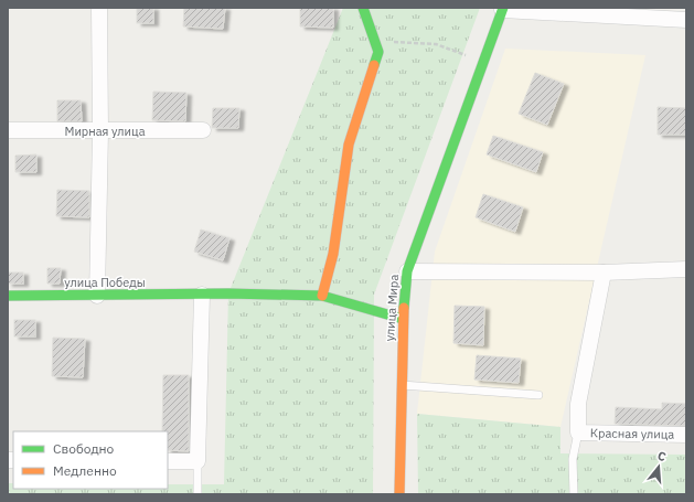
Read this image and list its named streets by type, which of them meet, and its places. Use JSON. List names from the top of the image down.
{
  "streets": {
    "street": [
      "Мирная улица",
      "улица Победы",
      "улица Мира",
      "Красная улица"
    ]
  },
  "crossings": [
    ["улица Победы", "улица Мира"]
  ],
  "legend": ["Свободно", "Медленно"],
  "north": "top"
}
